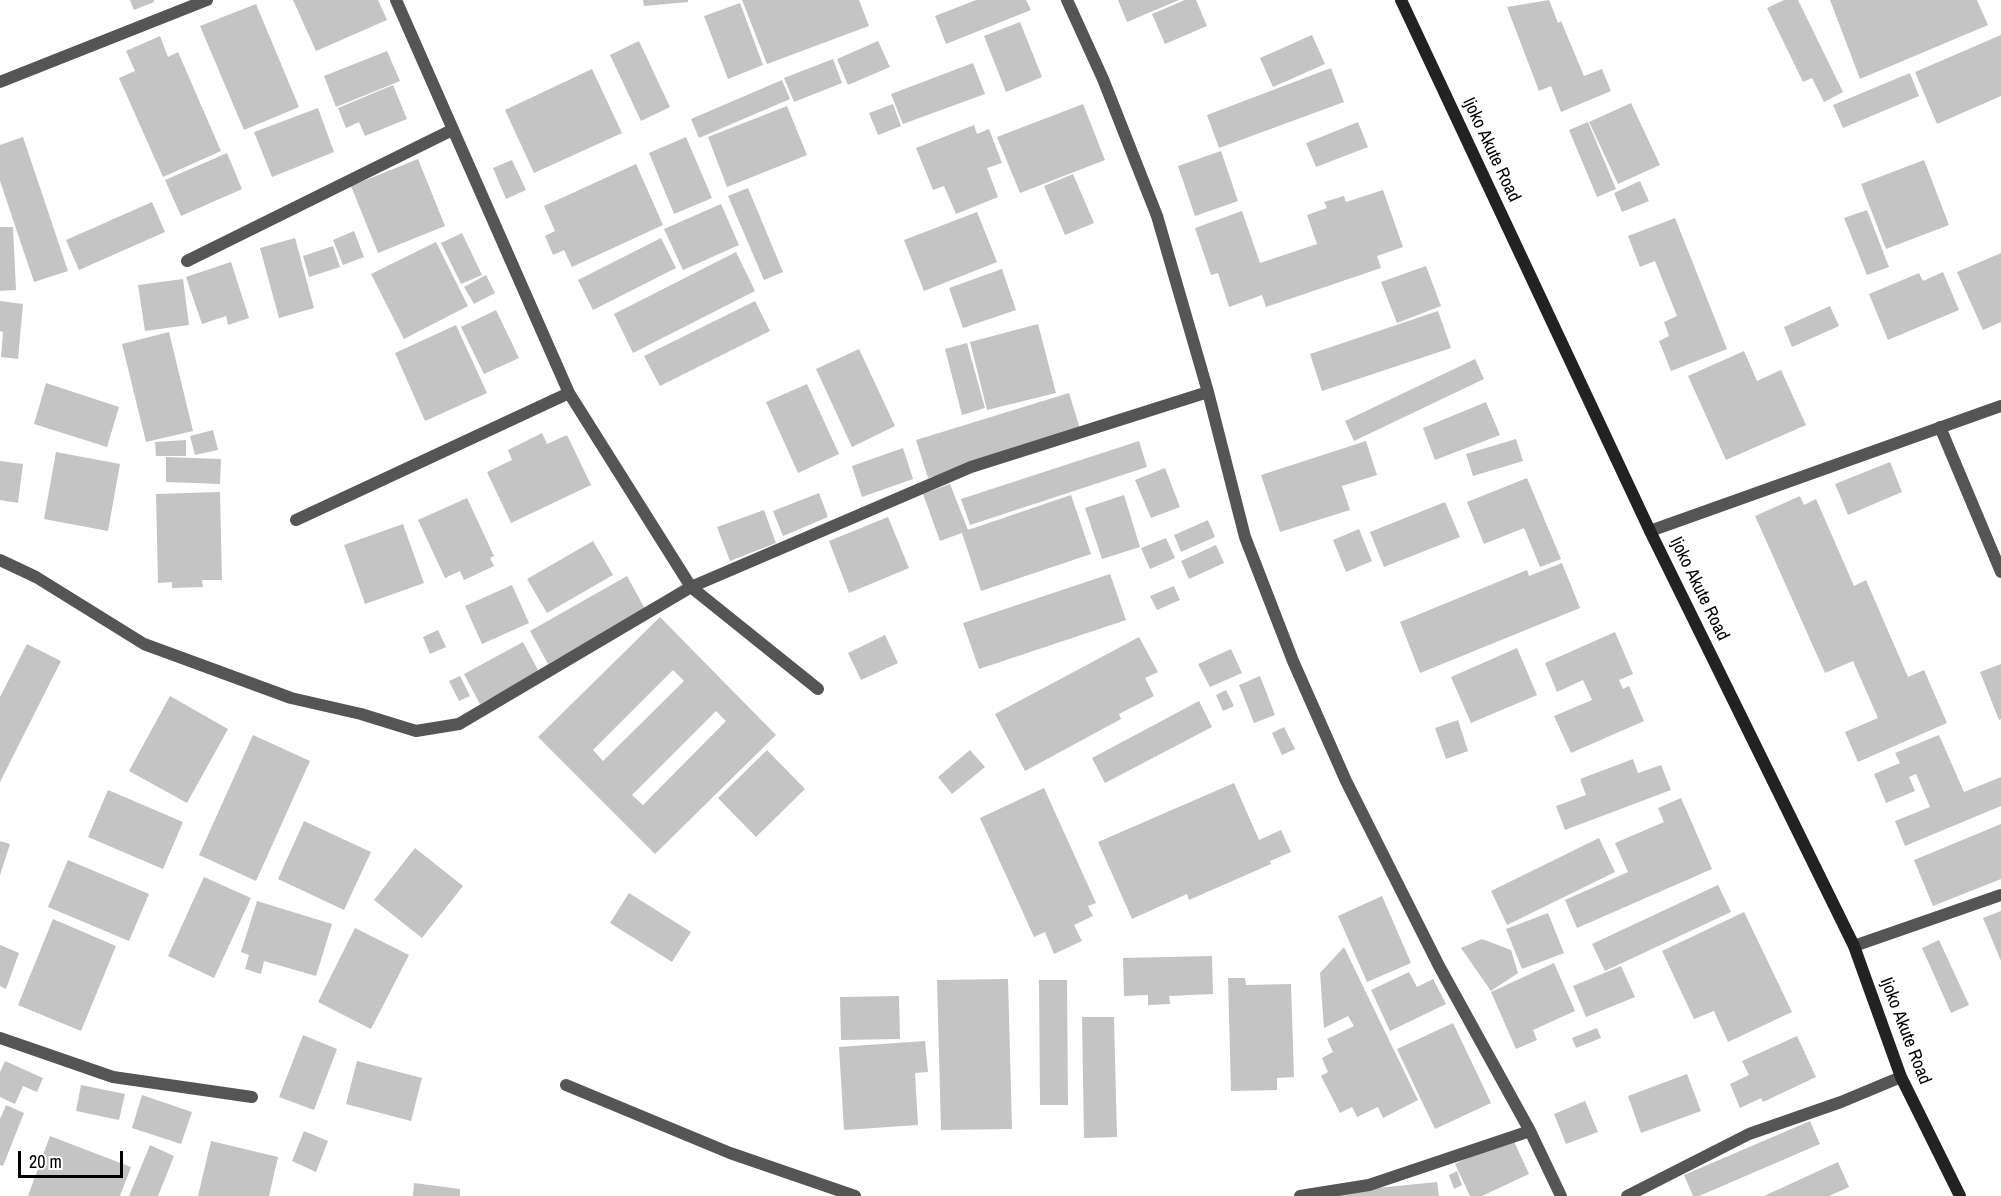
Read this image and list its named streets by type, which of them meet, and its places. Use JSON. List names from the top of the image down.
{
  "streets": {
    "main road": ["Ijoko Akute Road"]
  },
  "scale_bar": "20 m"
}
